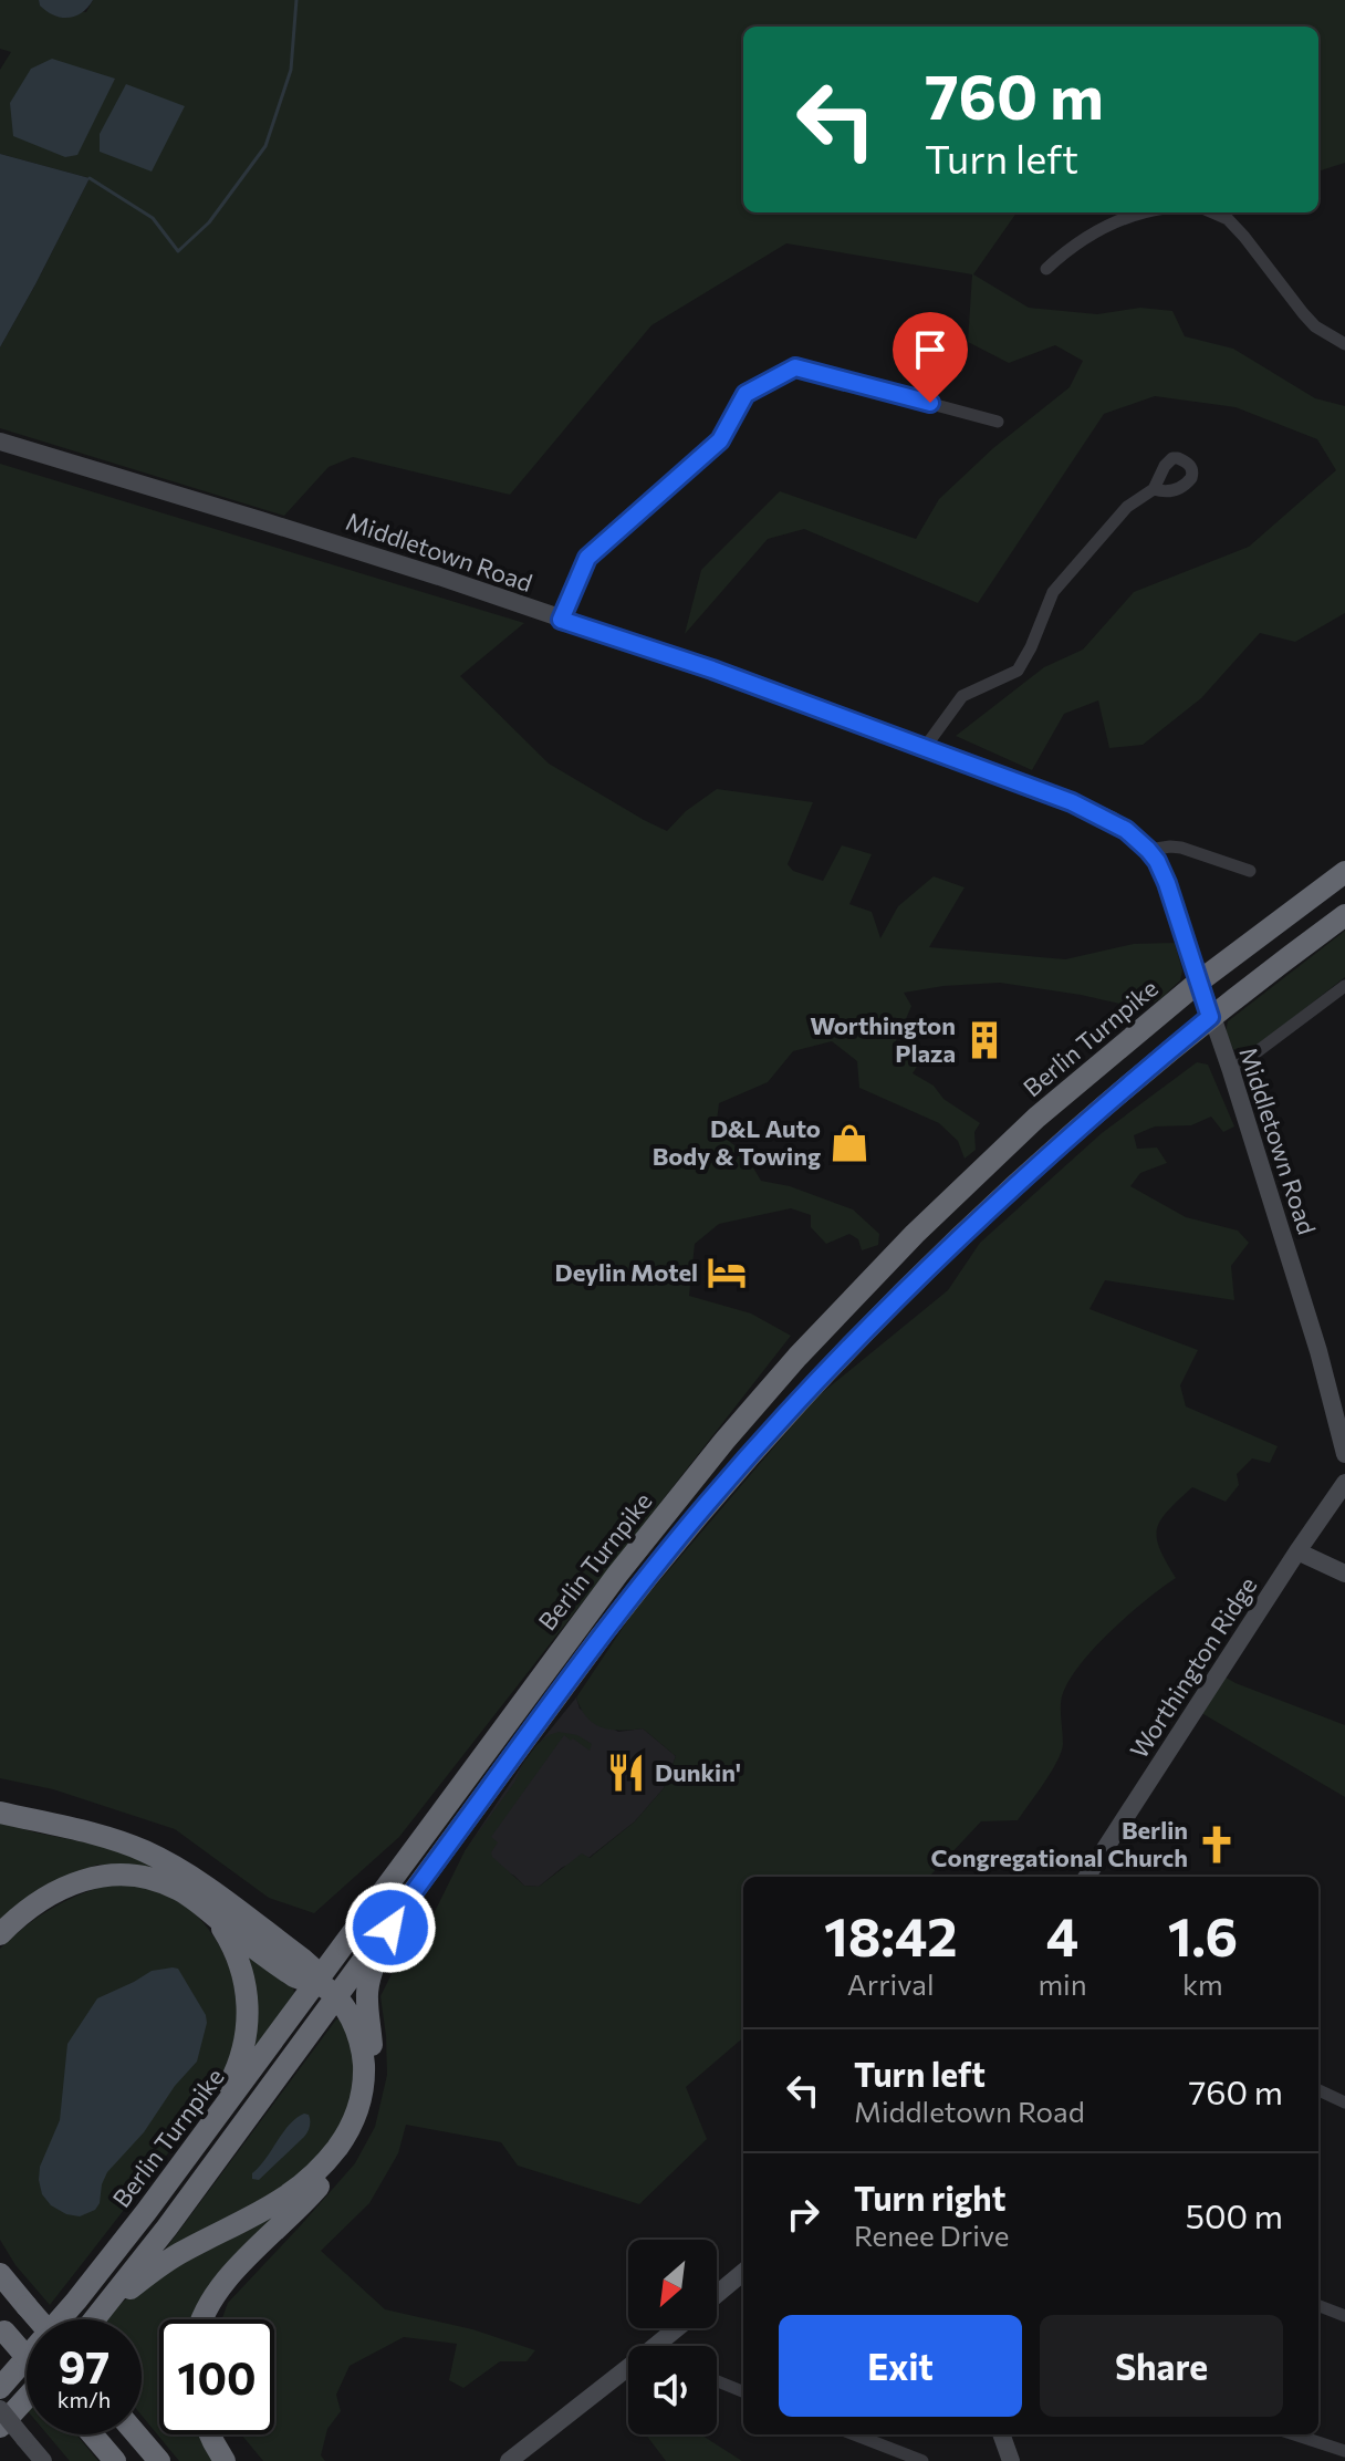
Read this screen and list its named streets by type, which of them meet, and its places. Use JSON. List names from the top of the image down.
{
  "streets": {
    "highway": ["Berlin Turnpike"],
    "street": ["Middletown Road", "Worthington Ridge"]
  },
  "crossings": [
    ["Middletown Road", "Berlin Turnpike"]
  ],
  "places": {
    "building": ["Worthington Plaza"],
    "shop": ["D&L Auto Body & Towing"],
    "hotel": ["Deylin Motel"],
    "restaurant": ["Dunkin'"],
    "church": ["Berlin Congregational Church"]
  },
  "north": "bottom left",
  "page": {
    "turn": ["760 m", "Turn left"],
    "eta": [
      "18:42",
      "Arrival",
      "4",
      "min",
      "1.6",
      "km"
    ],
    "list": [
      {
        "name": "Turn left",
        "note": "Middletown Road",
        "value": "760 m"
      },
      {
        "name": "Turn right",
        "note": "Renee Drive",
        "value": "500 m"
      }
    ],
    "buttons": ["Exit", "Share"],
    "speed": "97 km/h",
    "limit": "100"
  }
}
